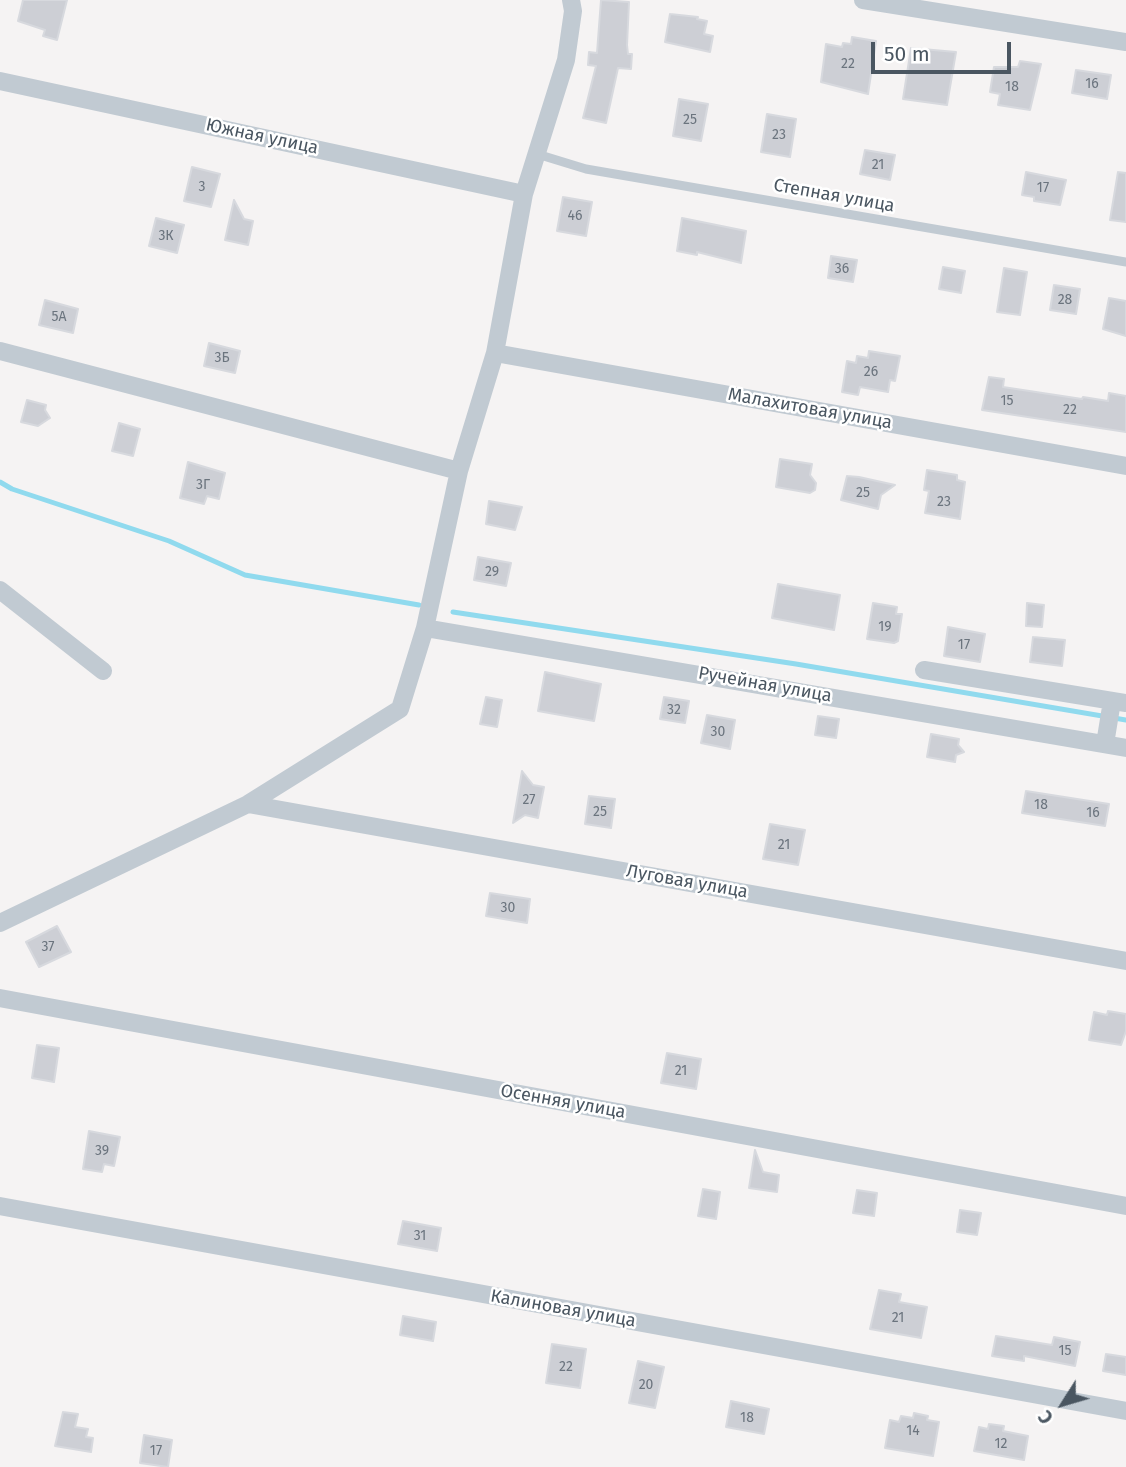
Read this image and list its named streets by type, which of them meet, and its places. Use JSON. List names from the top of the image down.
{
  "streets": {
    "street": [
      "Южная улица",
      "Малахитовая улица",
      "Ручейная улица",
      "Луговая улица",
      "Осенняя улица",
      "Калиновая улица"
    ],
    "lane": ["Степная улица"]
  },
  "house_numbers": [
    "22",
    "16",
    "18",
    "25",
    "23",
    "21",
    "3",
    "17",
    "46",
    "3К",
    "36",
    "28",
    "5А",
    "3Б",
    "26",
    "15",
    "22",
    "3Г",
    "25",
    "23",
    "29",
    "19",
    "17",
    "32",
    "30",
    "27",
    "18",
    "25",
    "16",
    "21",
    "30",
    "37",
    "21",
    "39",
    "31",
    "21",
    "15",
    "22",
    "20",
    "18",
    "14",
    "12",
    "17"
  ],
  "scale_bar": "50 m",
  "north": "bottom left"
}
